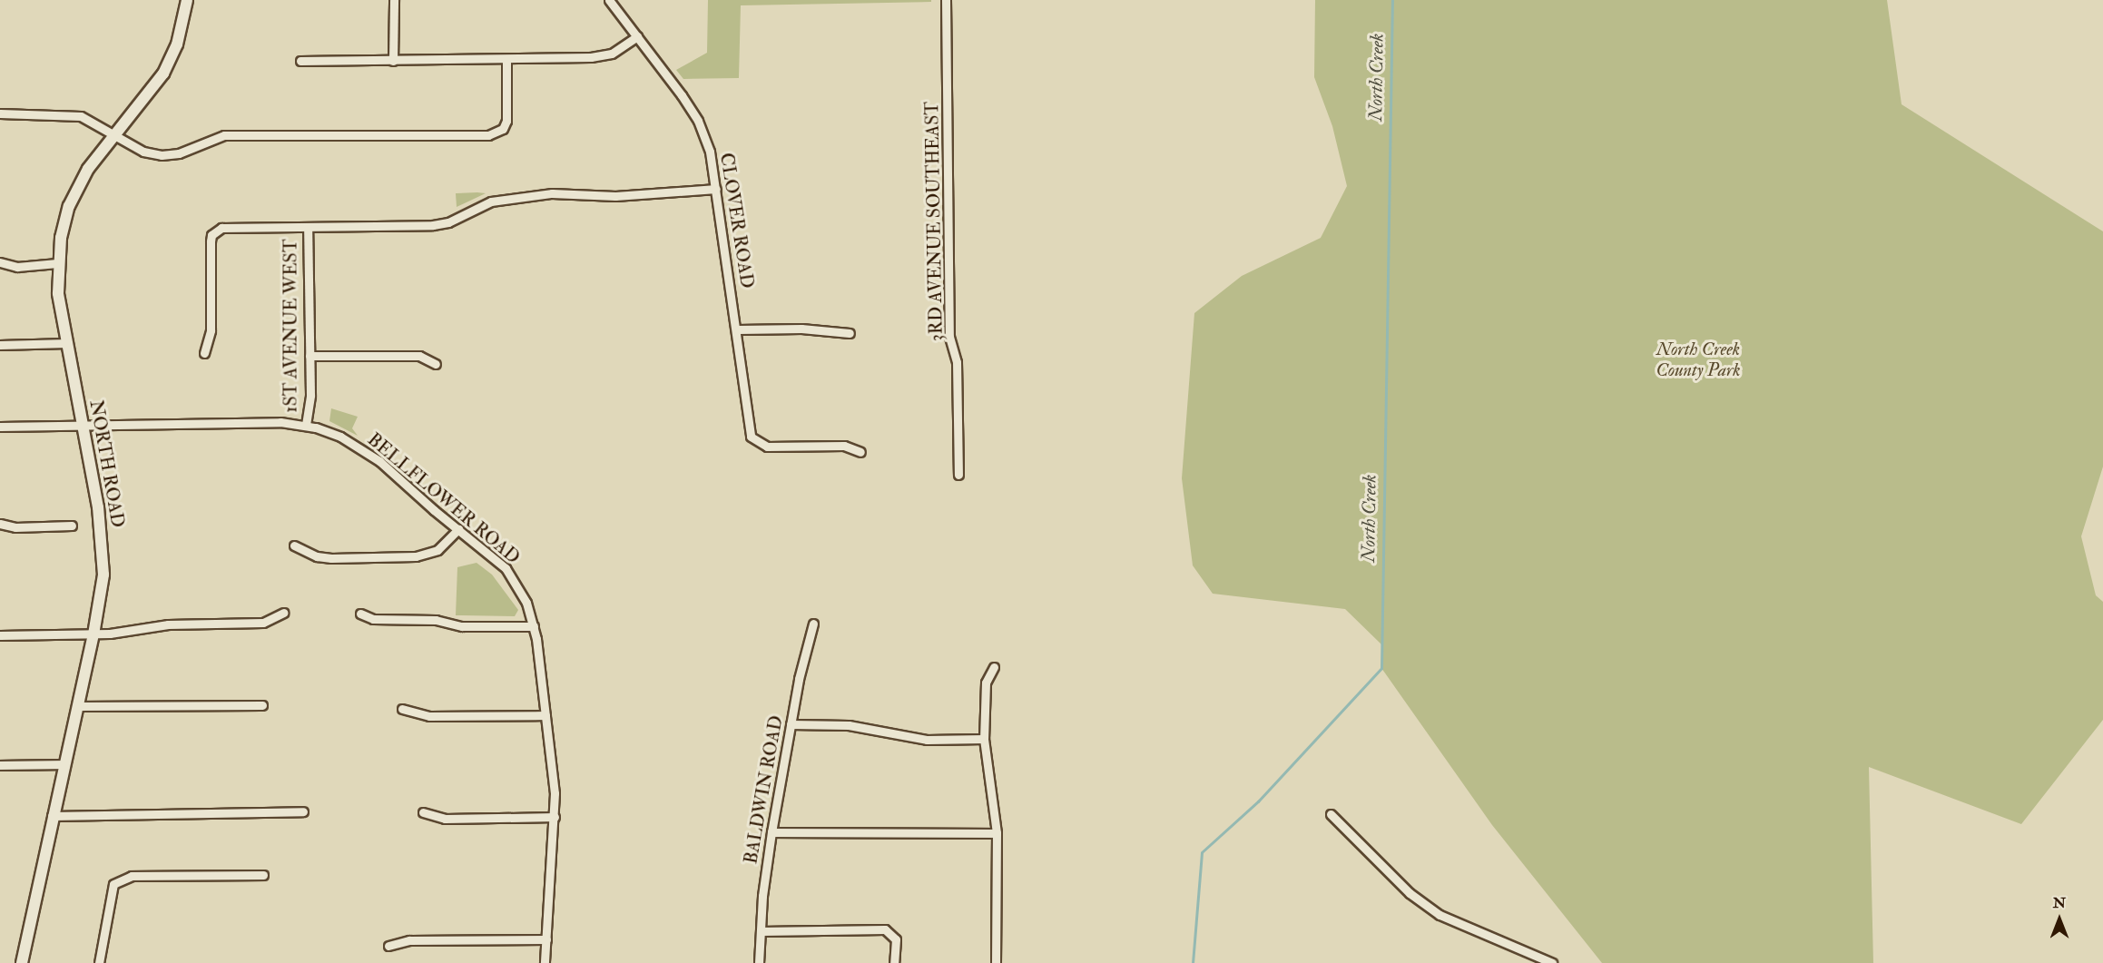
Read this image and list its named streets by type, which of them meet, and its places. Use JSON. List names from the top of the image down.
{
  "streets": {
    "street": [
      "CLOVER ROAD",
      "3RD AVENUE SOUTHEAST",
      "1ST AVENUE WEST",
      "NORTH ROAD",
      "BELLFLOWER ROAD",
      "BALDWIN ROAD"
    ]
  },
  "crossings": [
    ["1ST AVENUE WEST", "BELLFLOWER ROAD"],
    ["NORTH ROAD", "BELLFLOWER ROAD"]
  ],
  "water": ["North Creek"],
  "parks": ["North Creek County Park"],
  "north": "top"
}
